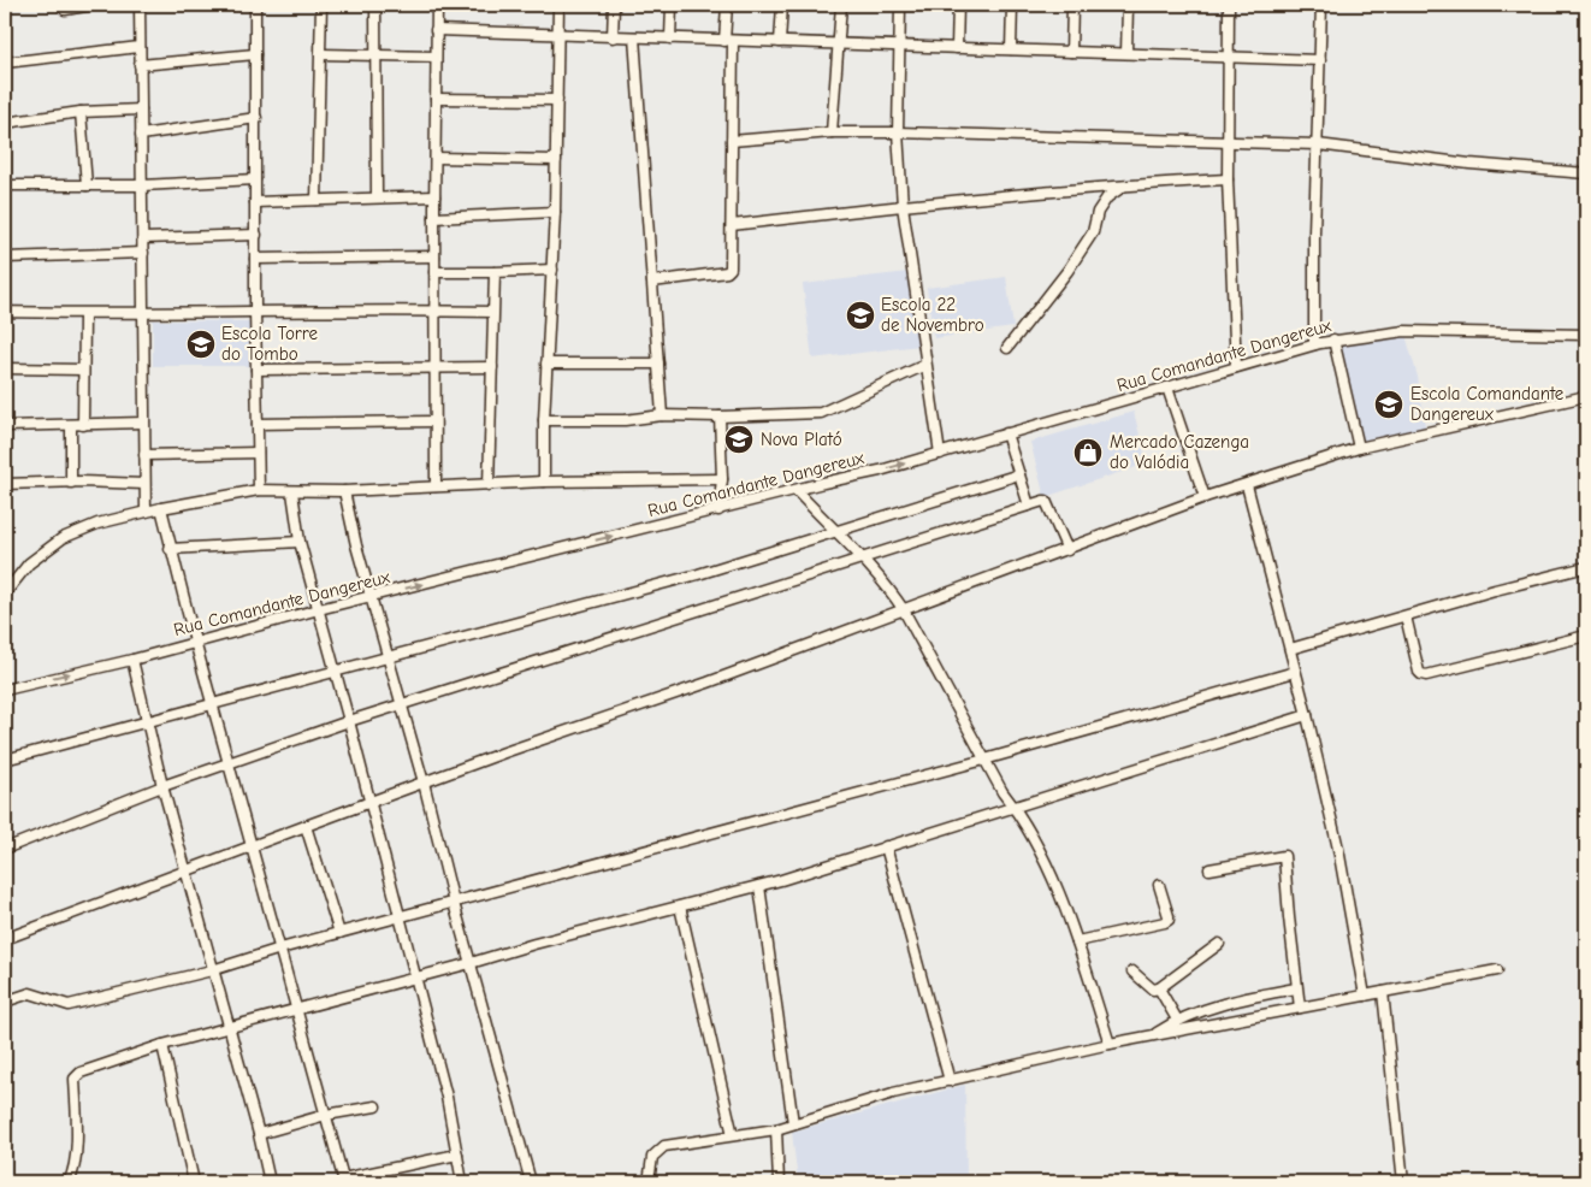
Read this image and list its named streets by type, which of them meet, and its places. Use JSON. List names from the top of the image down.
{
  "streets": {
    "street": ["Rua Comandante Dangereux"]
  },
  "places": {
    "school or university": [
      "Escola 22 de Novembro",
      "Escola Torre do Tombo",
      "Escola Comandante Dangereux",
      "Nova Plató"
    ],
    "shop": ["Mercado Cazenga do Valódia"]
  }
}
